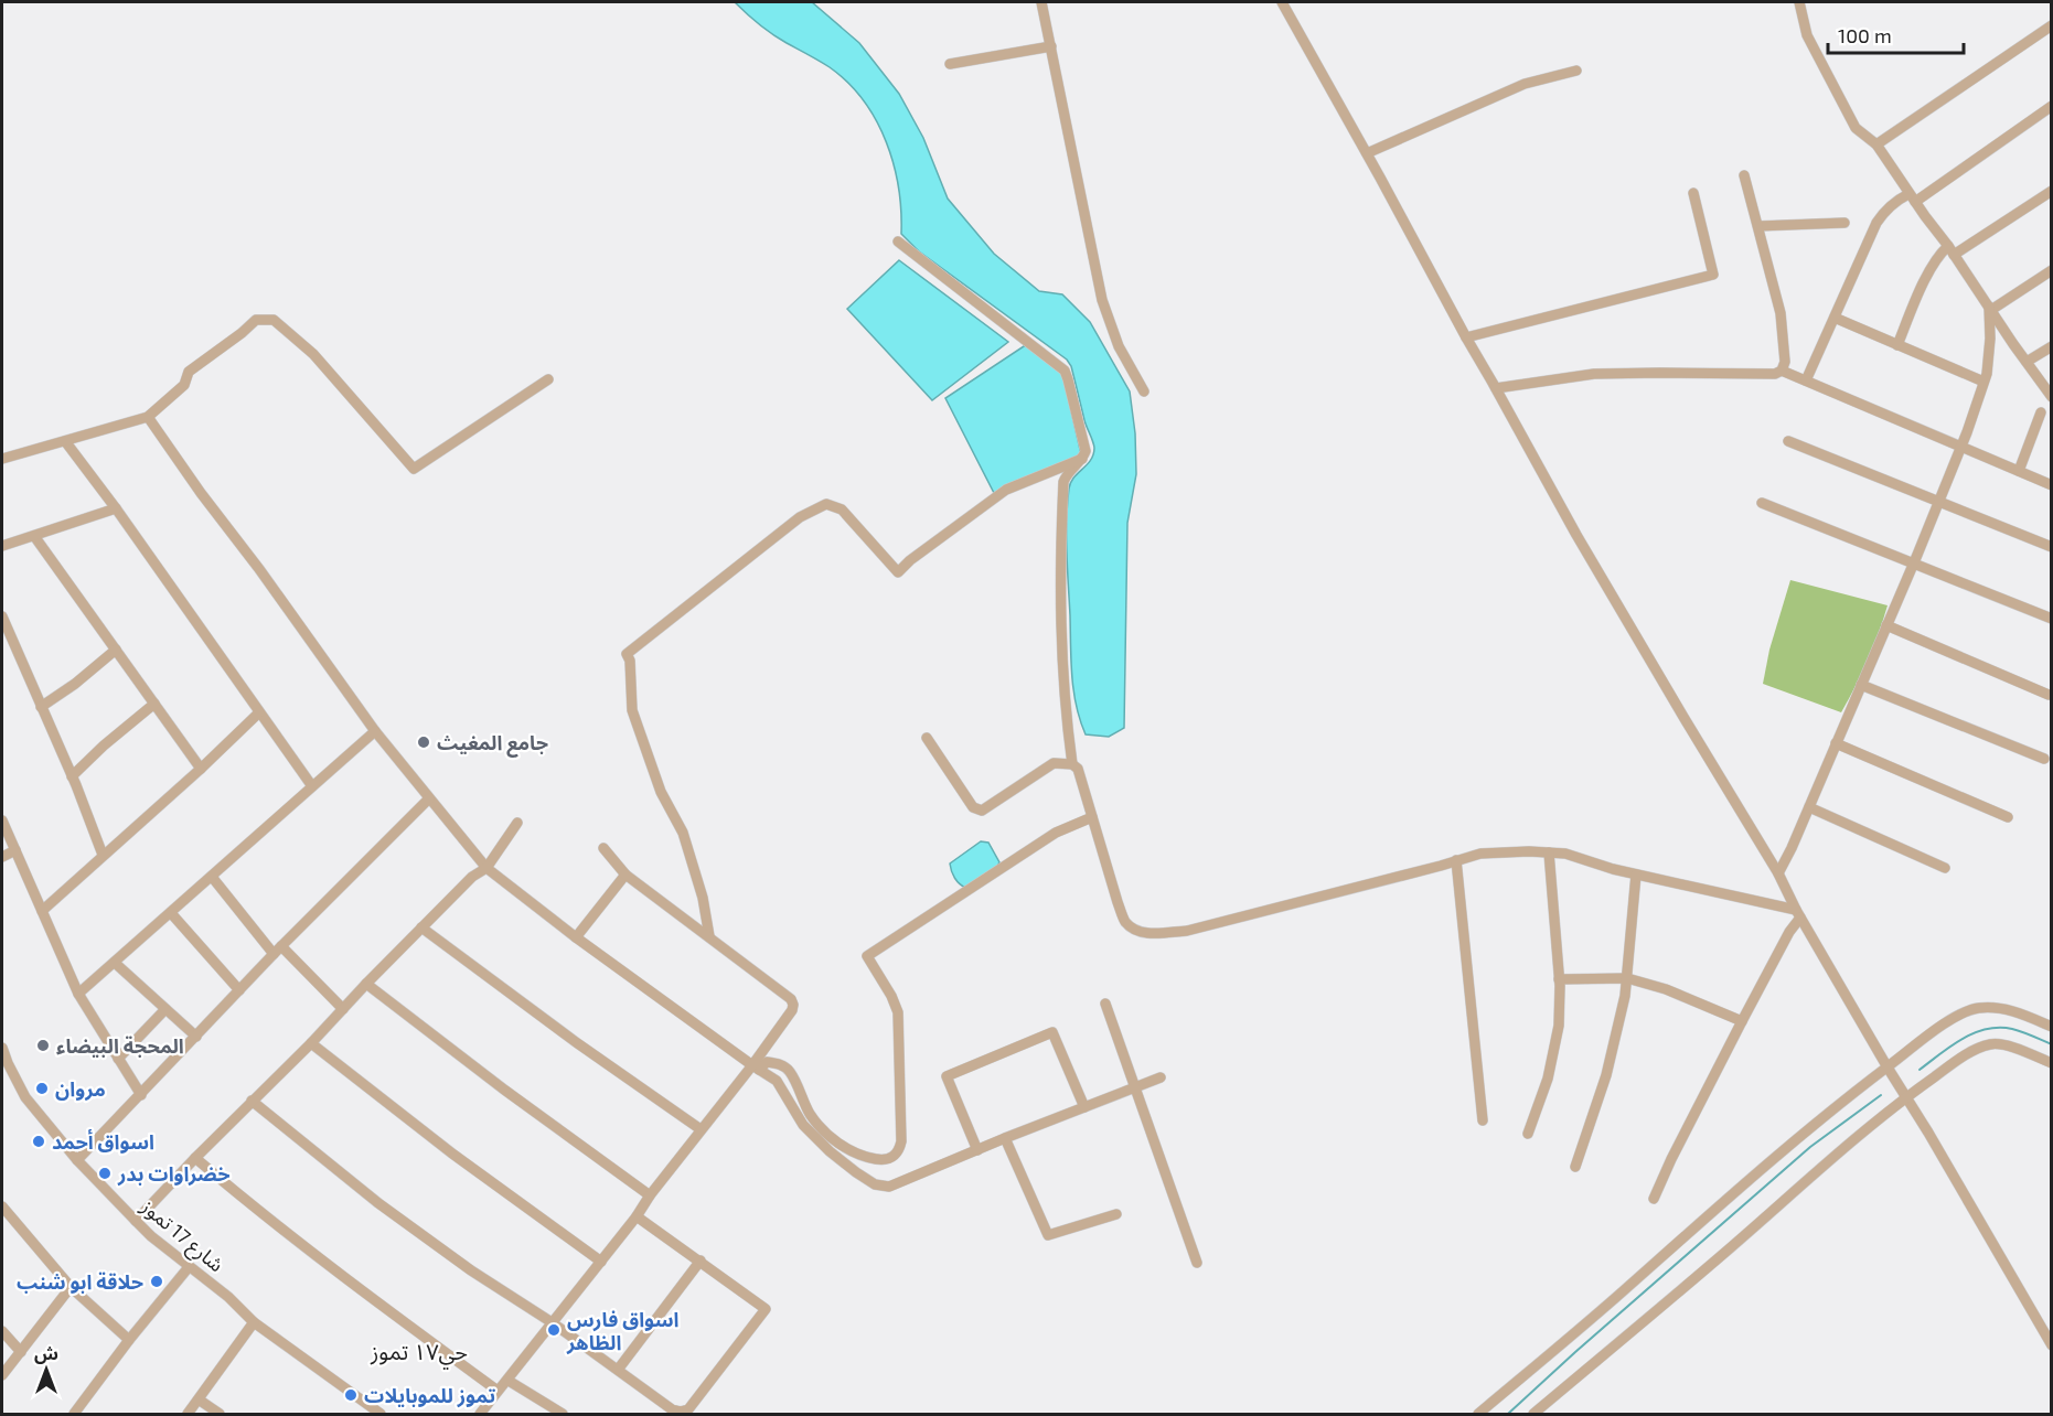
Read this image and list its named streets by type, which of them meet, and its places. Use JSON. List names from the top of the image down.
{
  "streets": {
    "street": ["شارع 17 تموز"]
  },
  "districts": ["حي۱۷ تموز"],
  "places": [
    "جامع المغيث",
    "المحجة البيضاء",
    "مروان",
    "اسواق أحمد",
    "خضراوات بدر",
    "حلاقة ابو شنب",
    "اسواق فارس الظاهر",
    "تموز للموبايلات"
  ],
  "scale_bar": "100 m",
  "north": "top"
}
